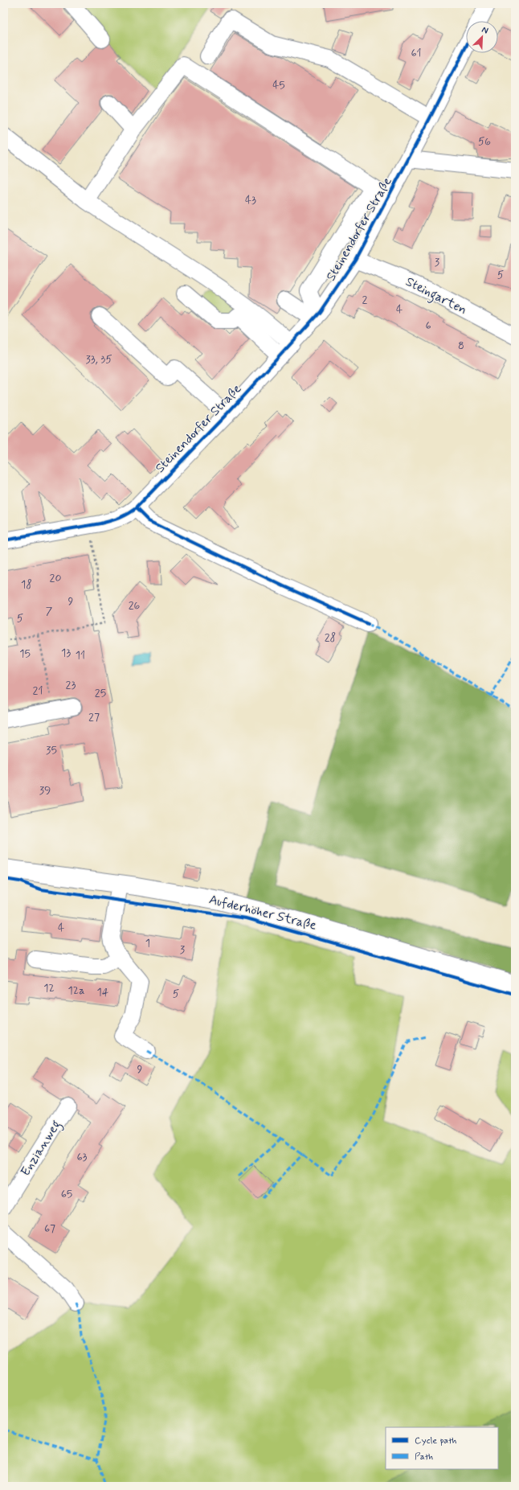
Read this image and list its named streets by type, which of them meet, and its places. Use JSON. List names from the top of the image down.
{
  "streets": {
    "main road": ["Aufderhöher Straße"],
    "street": ["Steinendorfer Straße", "Steingarten", "Enzianweg"]
  },
  "crossings": [
    ["Steinendorfer Straße", "Steingarten"]
  ],
  "house_numbers": [
    "61",
    "45",
    "56",
    "43",
    "3",
    "5",
    "2",
    "4",
    "6",
    "8",
    "33, 35",
    "20",
    "18",
    "9",
    "26",
    "7",
    "5",
    "28",
    "13",
    "15",
    "11",
    "23",
    "21",
    "25",
    "27",
    "35",
    "39",
    "4",
    "1",
    "3",
    "12",
    "12a",
    "14",
    "5",
    "9",
    "63",
    "65",
    "67"
  ],
  "legend": ["Cycle path", "Path"],
  "north": "top right"
}
